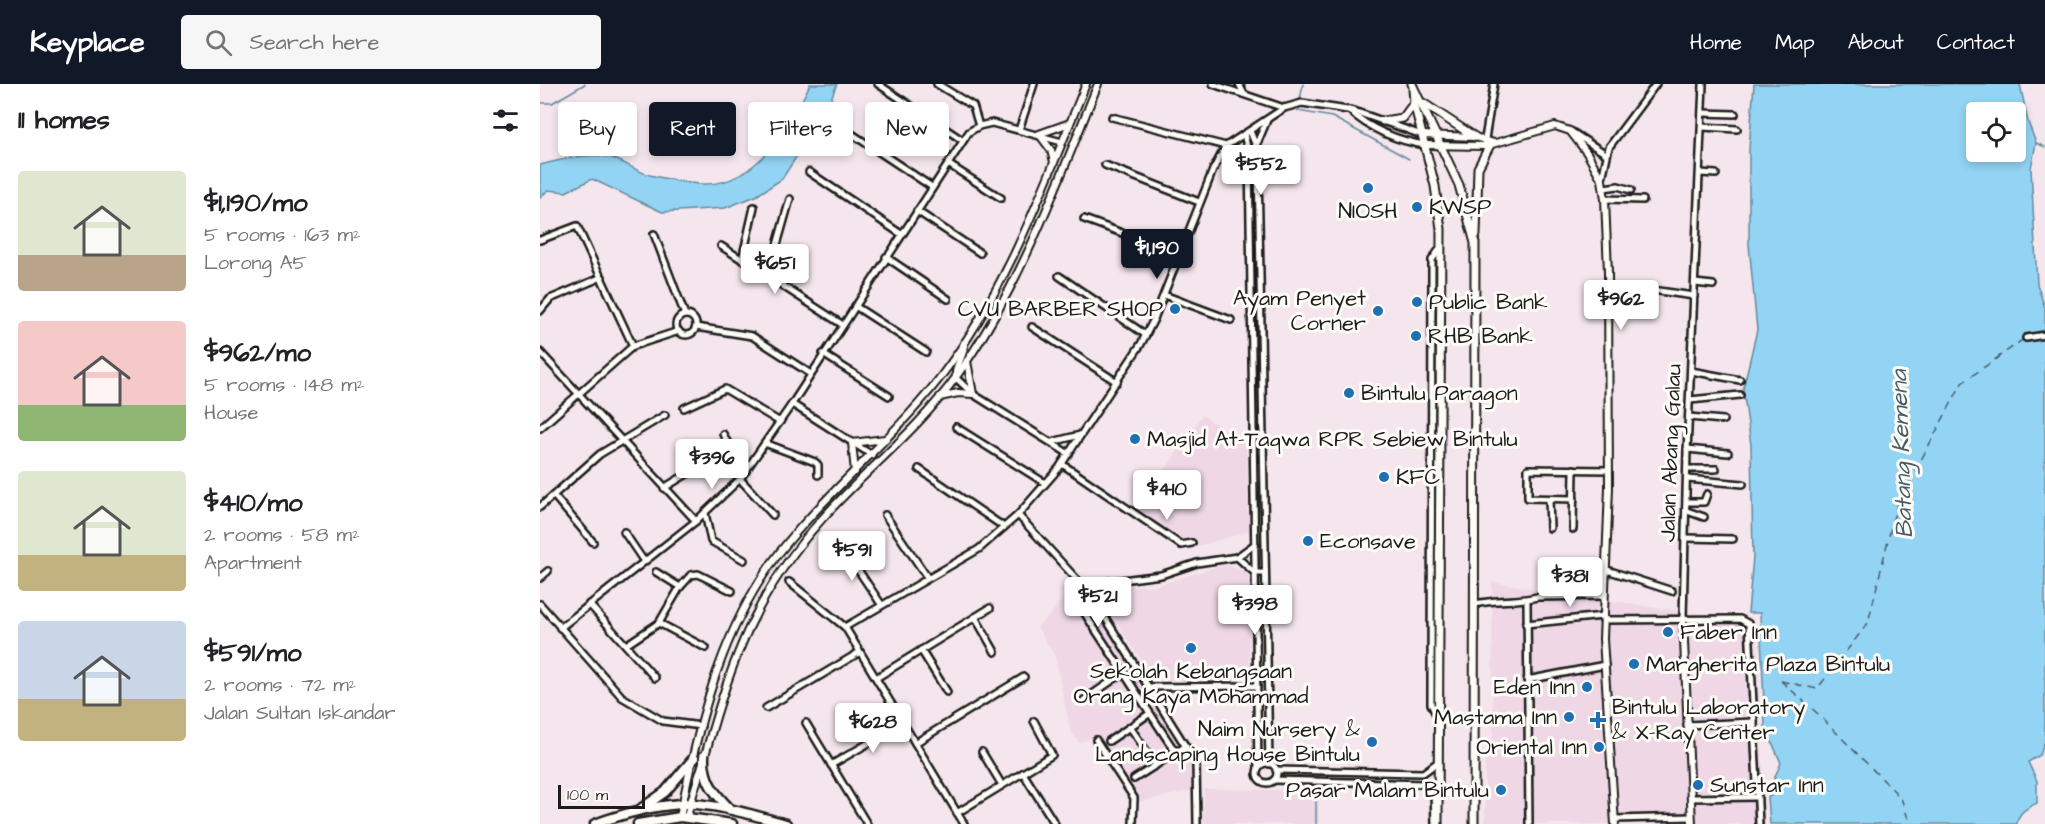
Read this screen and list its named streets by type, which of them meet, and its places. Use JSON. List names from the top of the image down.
{
  "streets": {
    "street": ["Jalan Abang Galau"]
  },
  "water": ["Batang Kemena"],
  "places": {
    "other": [
      "NIOSH",
      "KWSP",
      "Public Bank",
      "CVU BARBER SHOP",
      "Ayam Penyet Corner",
      "RHB Bank",
      "Bintulu Paragon",
      "Masjid At-Taqwa RPR Sebiew Bintulu",
      "KFC",
      "Econsave",
      "Faber Inn",
      "Sekolah Kebangsaan Orang Kaya Mohammad",
      "Margherita Plaza Bintulu",
      "Eden Inn",
      "Mastama Inn",
      "Naim Nursery & Landscaping House Bintulu",
      "Oriental Inn",
      "Sunstar Inn",
      "Pasar Malam Bintulu"
    ],
    "health": ["Bintulu Laboratory & X-Ray Center"]
  },
  "scale_bar": "100 m",
  "page": {
    "header": "Keyplace",
    "search": "Search here",
    "nav": [
      "Home",
      "Map",
      "About",
      "Contact"
    ],
    "heading": "11 homes",
    "chip": [
      "Buy",
      "Rent",
      "Filters",
      "New"
    ],
    "price": [
      "$552",
      "$1,190",
      "$651",
      "$962",
      "$396",
      "$410",
      "$591",
      "$381",
      "$521",
      "$398",
      "$628"
    ],
    "list": [
      {
        "name": "$1,190/mo",
        "note": "5 rooms · 163 m² · Lorong A5"
      },
      {
        "name": "$962/mo",
        "note": "5 rooms · 148 m² · House"
      },
      {
        "name": "$410/mo",
        "note": "2 rooms · 58 m² · Apartment"
      },
      {
        "name": "$591/mo",
        "note": "2 rooms · 72 m² · Jalan Sultan Iskandar"
      }
    ],
    "scale": "100 m"
  }
}
